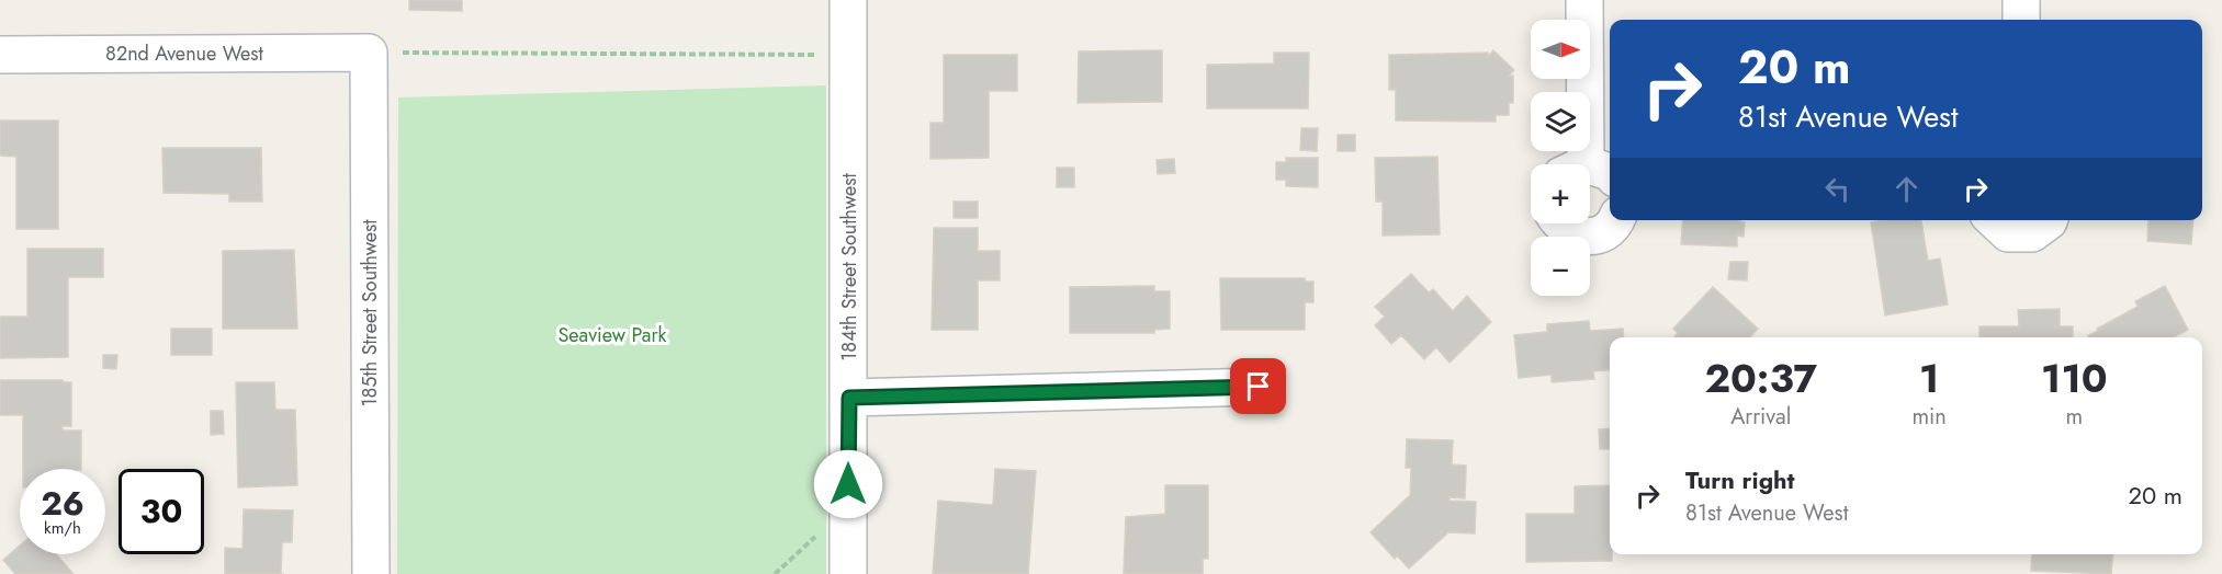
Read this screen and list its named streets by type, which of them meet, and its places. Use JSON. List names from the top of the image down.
{
  "streets": {
    "street": ["82nd Avenue West", "184th Street Southwest", "185th Street Southwest"]
  },
  "crossings": [
    ["82nd Avenue West", "185th Street Southwest"]
  ],
  "parks": ["Seaview Park"],
  "north": "right",
  "page": {
    "map_buttons": ["+", "−"],
    "turn": ["20 m", "81st Avenue West"],
    "eta": [
      "20:37",
      "Arrival",
      "1",
      "min",
      "110",
      "m"
    ],
    "list": [
      {
        "name": "Turn right",
        "note": "81st Avenue West",
        "value": "20 m"
      }
    ],
    "speed": "26 km/h",
    "limit": "30"
  }
}
